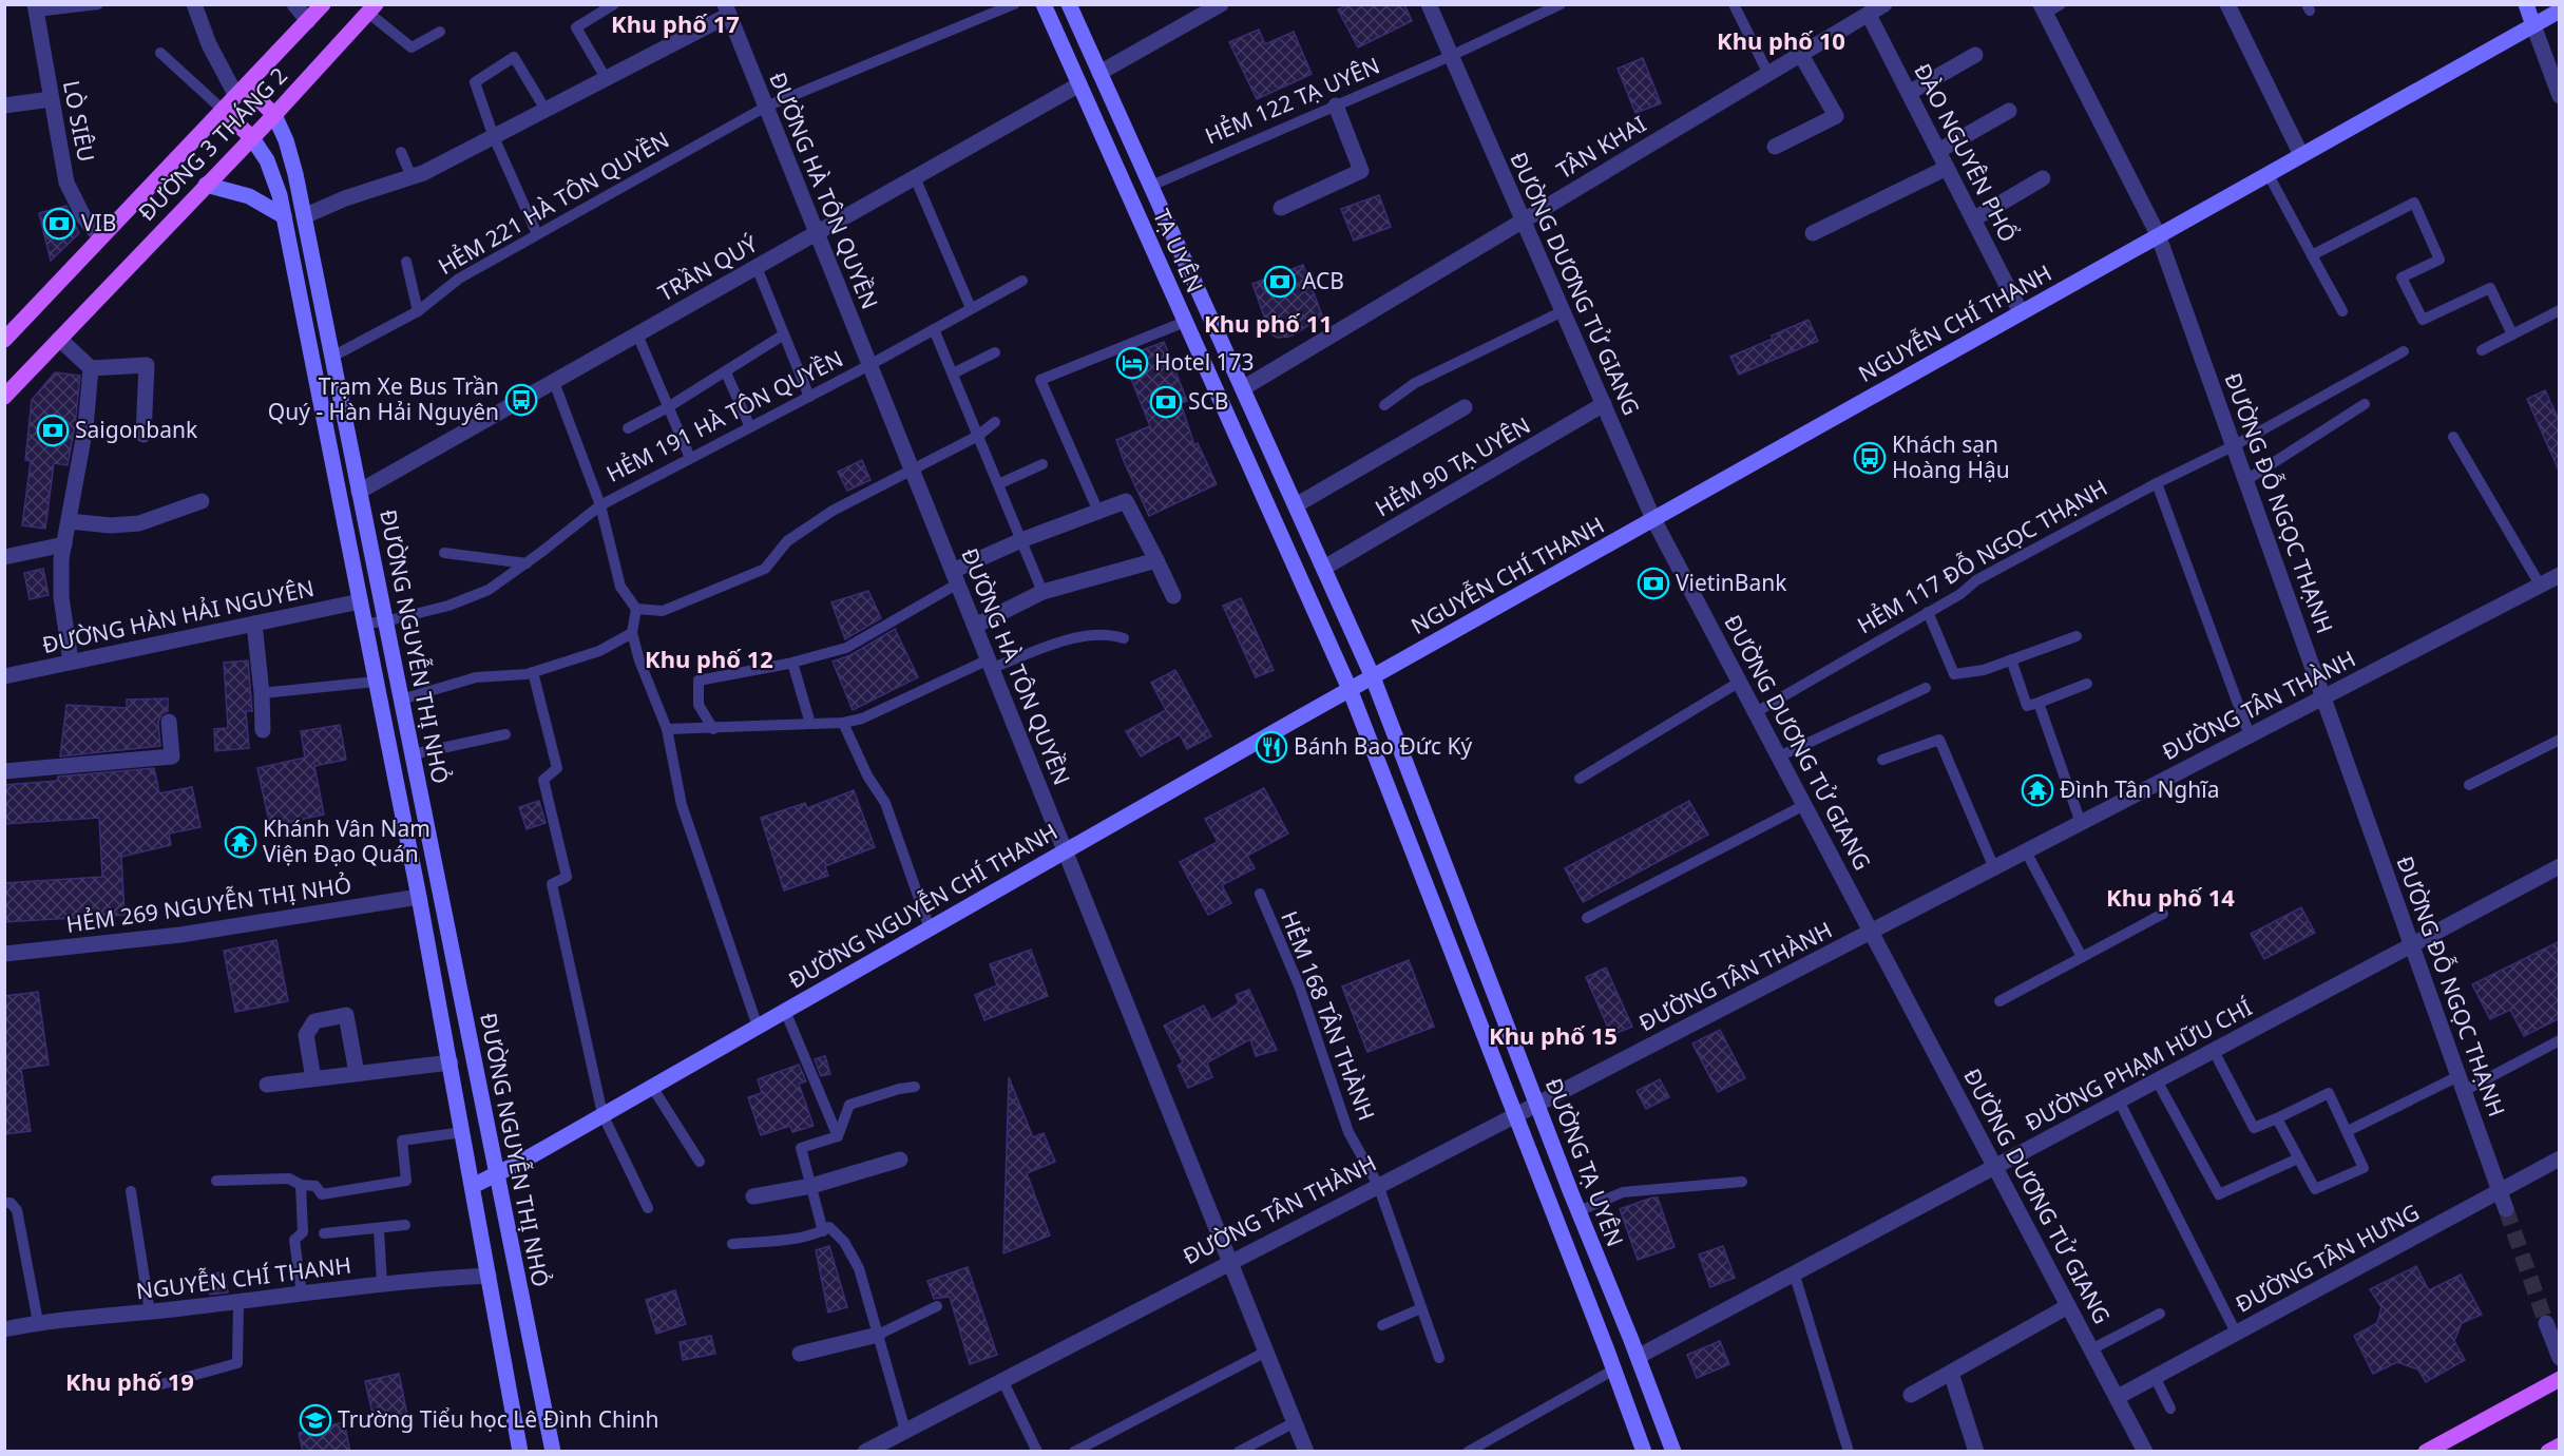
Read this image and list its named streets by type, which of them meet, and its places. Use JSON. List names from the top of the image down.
{
  "streets": {
    "main road": [
      "ĐƯỜNG 3 THÁNG 2",
      "TẠ UYÊN",
      "NGUYỄN CHÍ THANH",
      "ĐƯỜNG NGUYỄN THỊ NHỎ",
      "ĐƯỜNG NGUYỄN CHÍ THANH",
      "ĐƯỜNG TẠ UYÊN"
    ],
    "street": [
      "LÒ SIÊU",
      "TÂN KHAI",
      "ĐÀO NGUYÊN PHỔ",
      "ĐƯỜNG HÀ TÔN QUYỀN",
      "TRẦN QUÝ",
      "ĐƯỜNG DƯƠNG TỬ GIANG",
      "HẺM 90 TẠ UYÊN",
      "ĐƯỜNG ĐỖ NGỌC THẠNH",
      "ĐƯỜNG HÀN HẢI NGUYÊN",
      "ĐƯỜNG TÂN THÀNH",
      "HẺM 269 NGUYỄN THỊ NHỎ",
      "ĐƯỜNG PHẠM HỮU CHÍ",
      "ĐƯỜNG TÂN HƯNG"
    ],
    "lane": [
      "HẺM 122 TẠ UYÊN",
      "HẺM 221 HÀ TÔN QUYỀN",
      "HẺM 191 HÀ TÔN QUYỀN",
      "HẺM 117 ĐỖ NGỌC THẠNH",
      "HẺM 168 TÂN THÀNH"
    ]
  },
  "crossings": [
    ["HẺM 122 TẠ UYÊN", "TẠ UYÊN"],
    ["HẺM 122 TẠ UYÊN", "ĐƯỜNG DƯƠNG TỬ GIANG"],
    ["LÒ SIÊU", "ĐƯỜNG 3 THÁNG 2"],
    ["ĐƯỜNG 3 THÁNG 2", "ĐƯỜNG NGUYỄN THỊ NHỎ"],
    ["TÂN KHAI", "ĐÀO NGUYÊN PHỔ"],
    ["TÂN KHAI", "TẠ UYÊN"],
    ["TÂN KHAI", "ĐƯỜNG DƯƠNG TỬ GIANG"],
    ["ĐÀO NGUYÊN PHỔ", "NGUYỄN CHÍ THANH"],
    ["ĐƯỜNG HÀ TÔN QUYỀN", "HẺM 221 HÀ TÔN QUYỀN"],
    ["ĐƯỜNG HÀ TÔN QUYỀN", "TRẦN QUÝ"],
    ["ĐƯỜNG HÀ TÔN QUYỀN", "HẺM 191 HÀ TÔN QUYỀN"],
    ["ĐƯỜNG HÀ TÔN QUYỀN", "ĐƯỜNG TÂN THÀNH"],
    ["ĐƯỜNG HÀ TÔN QUYỀN", "ĐƯỜNG NGUYỄN CHÍ THANH"],
    ["HẺM 221 HÀ TÔN QUYỀN", "ĐƯỜNG NGUYỄN THỊ NHỎ"],
    ["TẠ UYÊN", "TRẦN QUÝ"],
    ["TẠ UYÊN", "NGUYỄN CHÍ THANH"],
    ["TẠ UYÊN", "HẺM 90 TẠ UYÊN"],
    ["TẠ UYÊN", "ĐƯỜNG NGUYỄN CHÍ THANH"],
    ["TẠ UYÊN", "ĐƯỜNG TẠ UYÊN"],
    ["TRẦN QUÝ", "ĐƯỜNG NGUYỄN THỊ NHỎ"],
    ["ĐƯỜNG DƯƠNG TỬ GIANG", "NGUYỄN CHÍ THANH"],
    ["ĐƯỜNG DƯƠNG TỬ GIANG", "HẺM 90 TẠ UYÊN"],
    ["ĐƯỜNG DƯƠNG TỬ GIANG", "HẺM 117 ĐỖ NGỌC THẠNH"],
    ["ĐƯỜNG DƯƠNG TỬ GIANG", "ĐƯỜNG TÂN THÀNH"],
    ["ĐƯỜNG DƯƠNG TỬ GIANG", "ĐƯỜNG PHẠM HỮU CHÍ"],
    ["ĐƯỜNG DƯƠNG TỬ GIANG", "ĐƯỜNG TÂN HƯNG"],
    ["NGUYỄN CHÍ THANH", "ĐƯỜNG ĐỖ NGỌC THẠNH"],
    ["NGUYỄN CHÍ THANH", "ĐƯỜNG NGUYỄN THỊ NHỎ"],
    ["NGUYỄN CHÍ THANH", "ĐƯỜNG NGUYỄN CHÍ THANH"],
    ["NGUYỄN CHÍ THANH", "ĐƯỜNG TẠ UYÊN"],
    ["HẺM 191 HÀ TÔN QUYỀN", "ĐƯỜNG NGUYỄN THỊ NHỎ"],
    ["ĐƯỜNG ĐỖ NGỌC THẠNH", "HẺM 117 ĐỖ NGỌC THẠNH"],
    ["ĐƯỜNG ĐỖ NGỌC THẠNH", "ĐƯỜNG TÂN THÀNH"],
    ["ĐƯỜNG ĐỖ NGỌC THẠNH", "ĐƯỜNG PHẠM HỮU CHÍ"],
    ["ĐƯỜNG ĐỖ NGỌC THẠNH", "ĐƯỜNG TÂN HƯNG"],
    ["ĐƯỜNG HÀN HẢI NGUYÊN", "ĐƯỜNG NGUYỄN THỊ NHỎ"],
    ["ĐƯỜNG NGUYỄN THỊ NHỎ", "HẺM 269 NGUYỄN THỊ NHỎ"],
    ["ĐƯỜNG NGUYỄN THỊ NHỎ", "ĐƯỜNG NGUYỄN CHÍ THANH"],
    ["ĐƯỜNG TÂN THÀNH", "HẺM 168 TÂN THÀNH"],
    ["ĐƯỜNG TÂN THÀNH", "ĐƯỜNG TẠ UYÊN"],
    ["ĐƯỜNG NGUYỄN CHÍ THANH", "ĐƯỜNG TẠ UYÊN"],
    ["ĐƯỜNG PHẠM HỮU CHÍ", "ĐƯỜNG TẠ UYÊN"]
  ],
  "districts": [
    "Khu phố 17",
    "Khu phố 10",
    "Khu phố 11",
    "Khu phố 12",
    "Khu phố 14",
    "Khu phố 15",
    "Khu phố 19"
  ],
  "places": {
    "bank": [
      "VIB",
      "ACB",
      "SCB",
      "Saigonbank",
      "VietinBank"
    ],
    "hotel": ["Hotel 173"],
    "bus stop": ["Trạm Xe Bus Trần Quý - Hàn Hải Nguyên", "Khách sạn Hoàng Hậu"],
    "restaurant": ["Bánh Bao Đức Ký"],
    "temple": ["Đình Tân Nghĩa", "Khánh Vân Nam Viện Đạo Quán"],
    "school or university": ["Trường Tiểu học Lê Đình Chinh"]
  }
}
